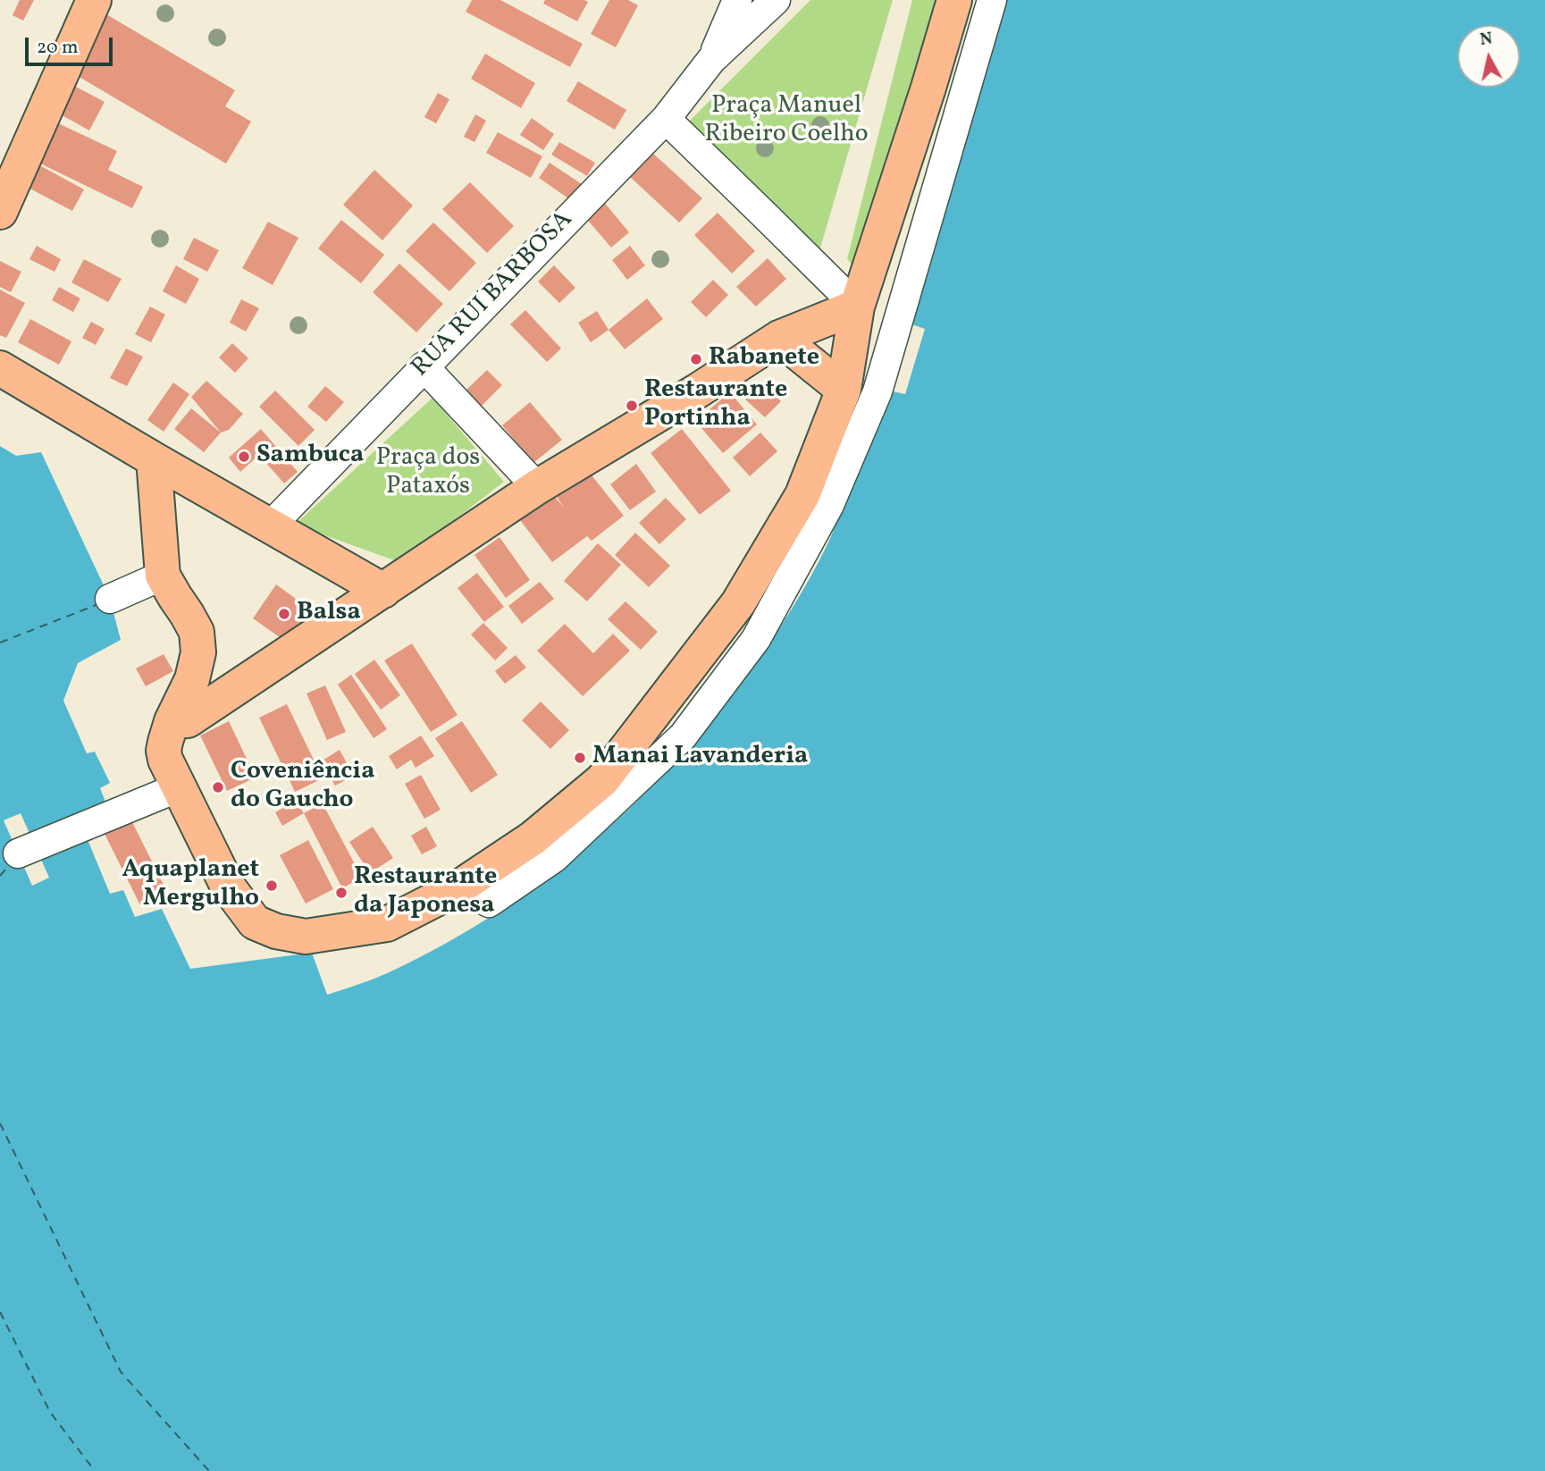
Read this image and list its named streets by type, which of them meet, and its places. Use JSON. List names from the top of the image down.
{
  "streets": {
    "street": ["RUA RUI BARBOSA"]
  },
  "parks": ["Praça Manuel Ribeiro Coelho", "Praça dos Pataxós"],
  "places": [
    "Rabanete",
    "Restaurante Portinha",
    "Sambuca",
    "Balsa",
    "Manai Lavanderia",
    "Coveniência do Gaucho",
    "Aquaplanet Mergulho",
    "Restaurante da Japonesa"
  ],
  "scale_bar": "20 m",
  "north": "top"
}
